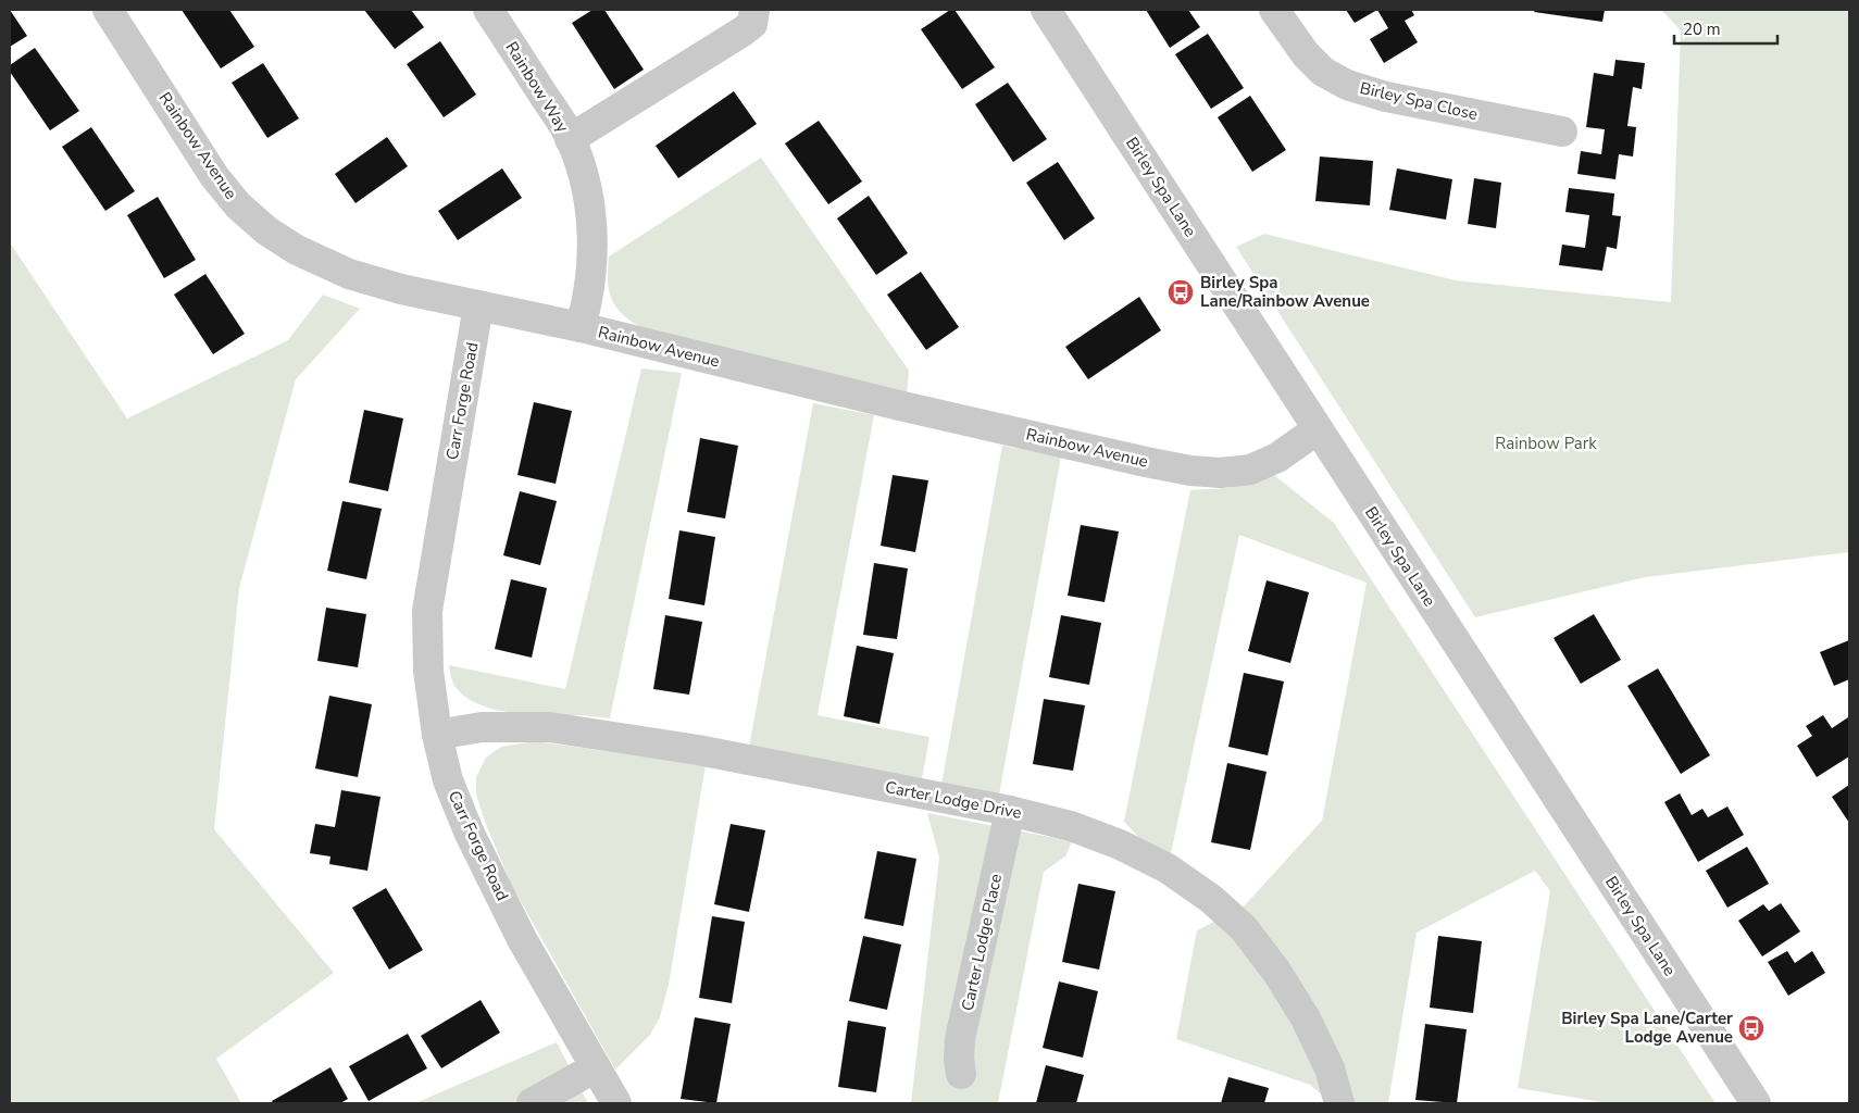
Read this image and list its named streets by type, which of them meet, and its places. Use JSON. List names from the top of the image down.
{
  "streets": {
    "street": [
      "Rainbow Way",
      "Birley Spa Close",
      "Rainbow Avenue",
      "Birley Spa Lane",
      "Carr Forge Road",
      "Carter Lodge Drive",
      "Carter Lodge Place"
    ]
  },
  "crossings": [
    ["Rainbow Way", "Rainbow Avenue"],
    ["Rainbow Avenue", "Birley Spa Lane"],
    ["Rainbow Avenue", "Carr Forge Road"],
    ["Carr Forge Road", "Carter Lodge Drive"],
    ["Carter Lodge Drive", "Carter Lodge Place"]
  ],
  "parks": ["Rainbow Park"],
  "places": {
    "bus stop": ["Birley Spa Lane/Rainbow Avenue", "Birley Spa Lane/Carter Lodge Avenue"]
  },
  "scale_bar": "20 m"
}
